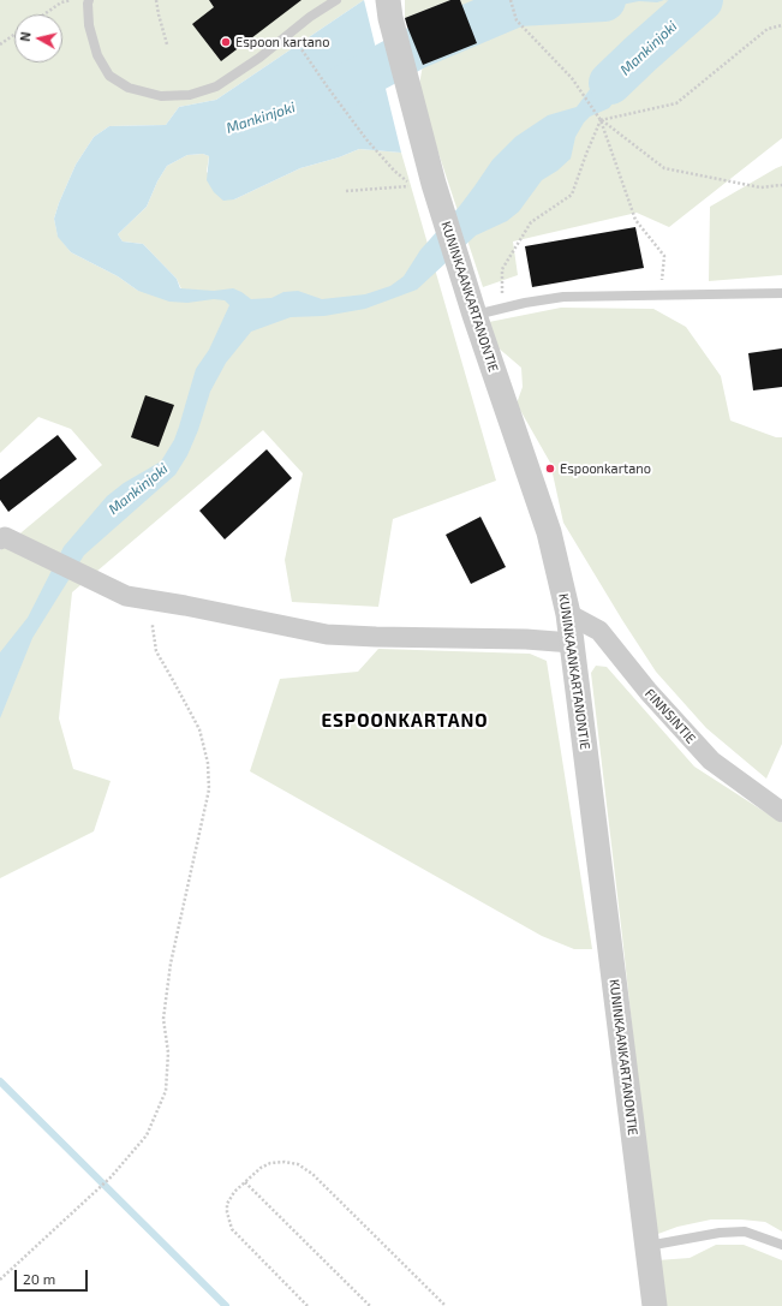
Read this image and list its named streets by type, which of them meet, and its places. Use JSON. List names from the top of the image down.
{
  "streets": {
    "street": ["KUNINKAANKARTANONTIE", "FINNSINTIE"]
  },
  "crossings": [
    ["KUNINKAANKARTANONTIE", "FINNSINTIE"]
  ],
  "districts": ["ESPOONKARTANO"],
  "water": ["Mankinjoki"],
  "places": ["Espoon kartano", "Espoonkartano"],
  "scale_bar": "20 m",
  "north": "left"
}
